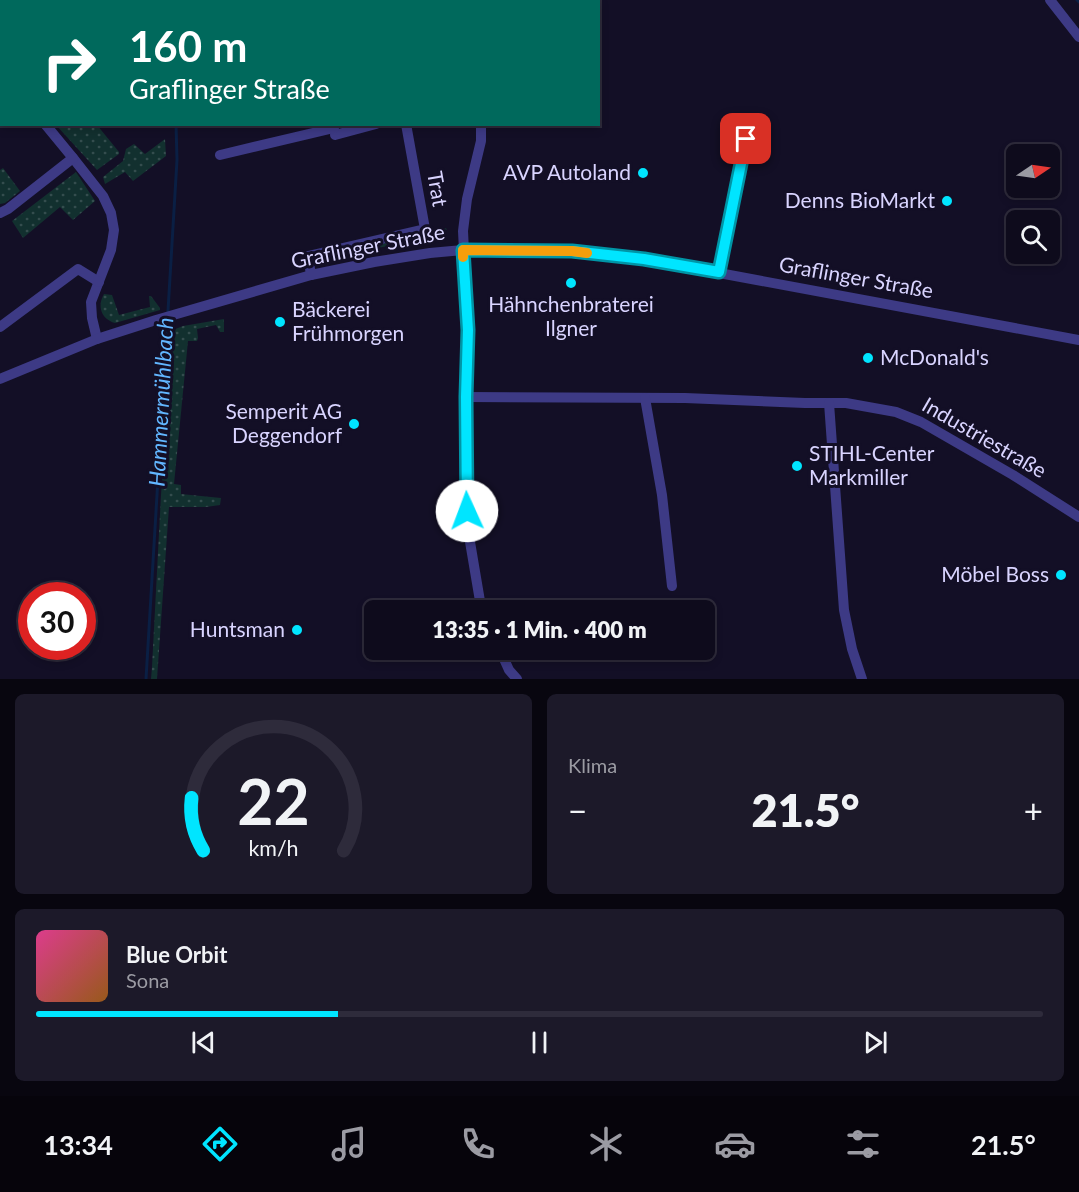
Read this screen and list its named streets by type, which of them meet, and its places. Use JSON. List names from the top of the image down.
{
  "streets": {
    "street": ["Trat", "Graflinger Straße", "Industriestraße"]
  },
  "crossings": [
    ["Trat", "Graflinger Straße"],
    ["Trat", "Industriestraße"]
  ],
  "water": ["Hammermühlbach"],
  "places": [
    "AVP Autoland",
    "Denns BioMarkt",
    "Hähnchenbraterei Ilgner",
    "Bäckerei Frühmorgen",
    "McDonald's",
    "Semperit AG Deggendorf",
    "STIHL-Center Markmiller",
    "Möbel Boss",
    "Huntsman"
  ],
  "north": "right",
  "page": {
    "turn": ["160 m", "Graflinger Straße"],
    "limit": "30",
    "trip": "13:35 · 1 Min. · 400 m",
    "tile": "Klima",
    "heat": ["−", "21.5°", "+"],
    "song": ["Blue Orbit", "Sona"],
    "tabs": ["13:34", "21.5°"],
    "gauge": ["22", "km/h"]
  }
}
